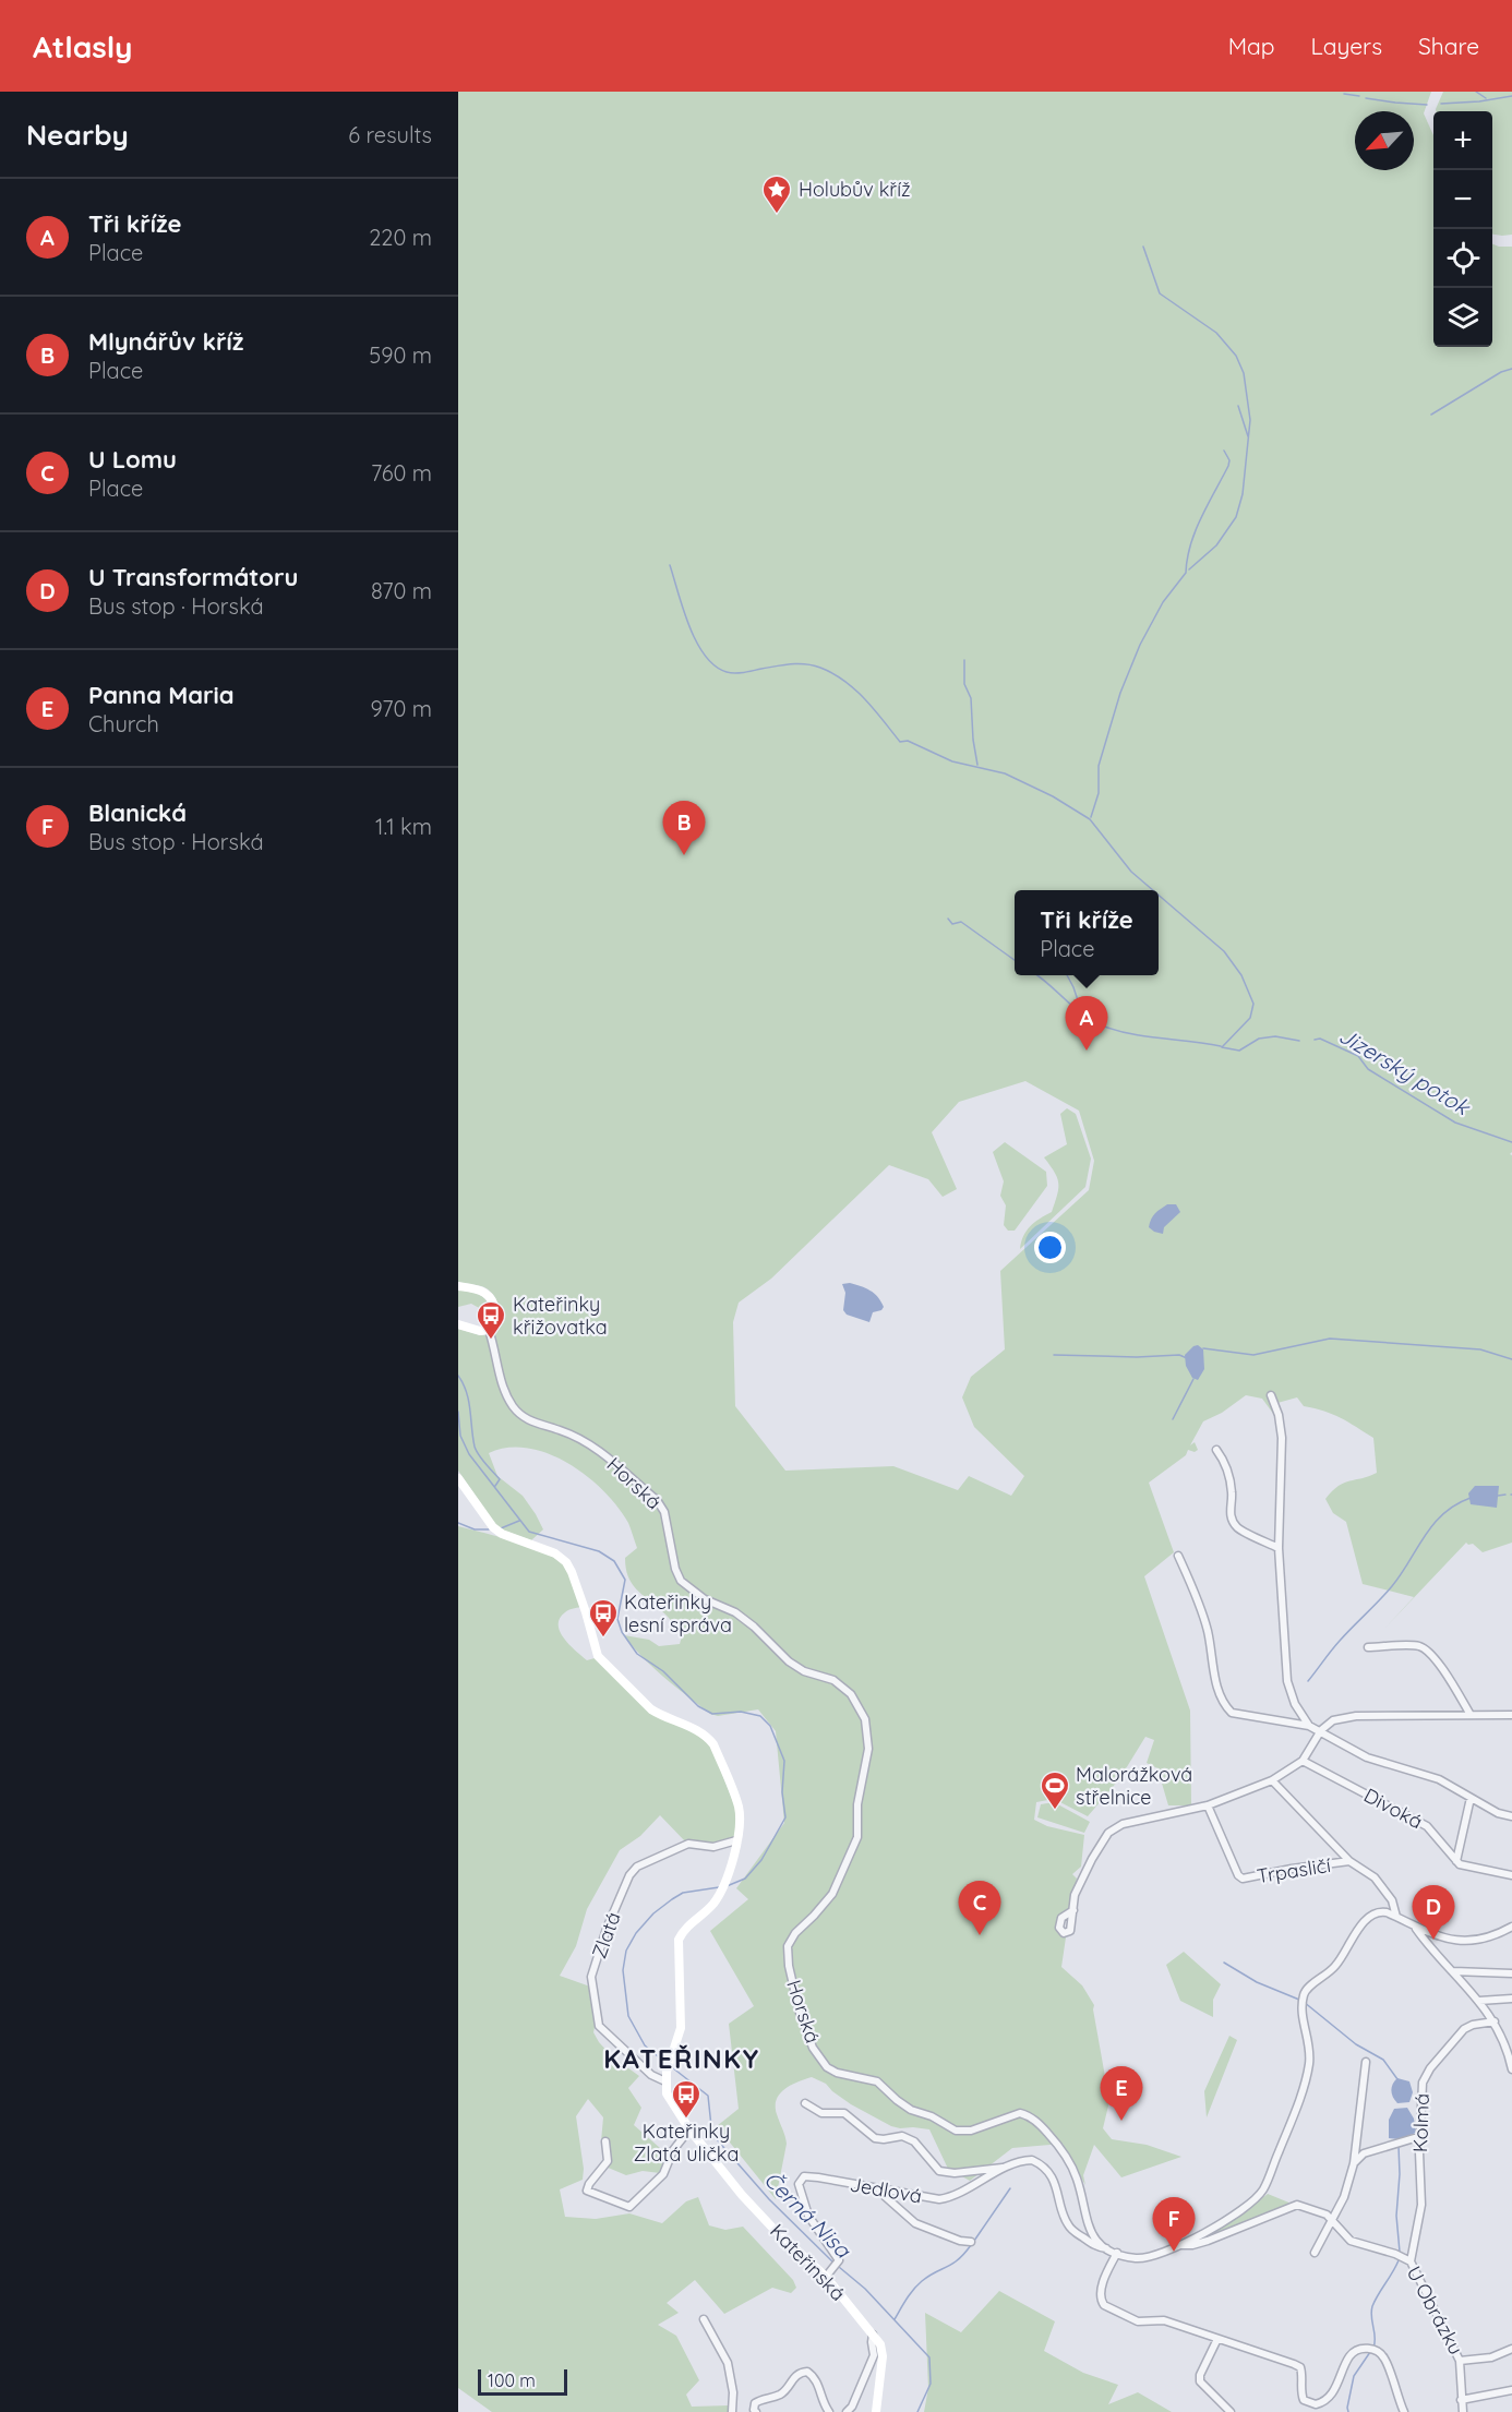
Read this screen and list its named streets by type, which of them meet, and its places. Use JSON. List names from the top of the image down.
{
  "streets": {
    "street": [
      "Horská",
      "Divoká",
      "Trpasličí",
      "Zlatá",
      "Kolmá",
      "Jedlová",
      "Kateřinská",
      "U Obrázku"
    ]
  },
  "crossings": [
    ["Horská", "Jedlová"],
    ["Horská", "U Obrázku"],
    ["Zlatá", "Kateřinská"],
    ["Kolmá", "U Obrázku"],
    ["Jedlová", "Kateřinská"]
  ],
  "districts": ["KATEŘINKY"],
  "water": ["Jizerský potok", "Černá Nisa"],
  "places": {
    "place": ["Holubův kříž"],
    "bus stop": ["Kateřinky křižovatka", "Kateřinky lesní správa", "Kateřinky Zlatá ulička"],
    "sports": ["Malorážková střelnice"]
  },
  "scale_bar": "100 m",
  "north": "bottom left",
  "page": {
    "header": "Atlasly",
    "nav": ["Map", "Layers", "Share"],
    "heading": ["Nearby", "6 results"],
    "map_buttons": ["+", "−"],
    "list": [
      {
        "mark": "A",
        "name": "Tři kříže",
        "note": "Place",
        "value": "220 m"
      },
      {
        "mark": "B",
        "name": "Mlynářův kříž",
        "note": "Place",
        "value": "590 m"
      },
      {
        "mark": "C",
        "name": "U Lomu",
        "note": "Place",
        "value": "760 m"
      },
      {
        "mark": "D",
        "name": "U Transformátoru",
        "note": "Bus stop · Horská",
        "value": "870 m"
      },
      {
        "mark": "E",
        "name": "Panna Maria",
        "note": "Church",
        "value": "970 m"
      },
      {
        "mark": "F",
        "name": "Blanická",
        "note": "Bus stop · Horská",
        "value": "1.1 km"
      }
    ],
    "pins": [
      "B",
      "A",
      "C",
      "D",
      "E",
      "F"
    ],
    "popup": ["Tři kříže", "Place"],
    "scale": "100 m"
  }
}
